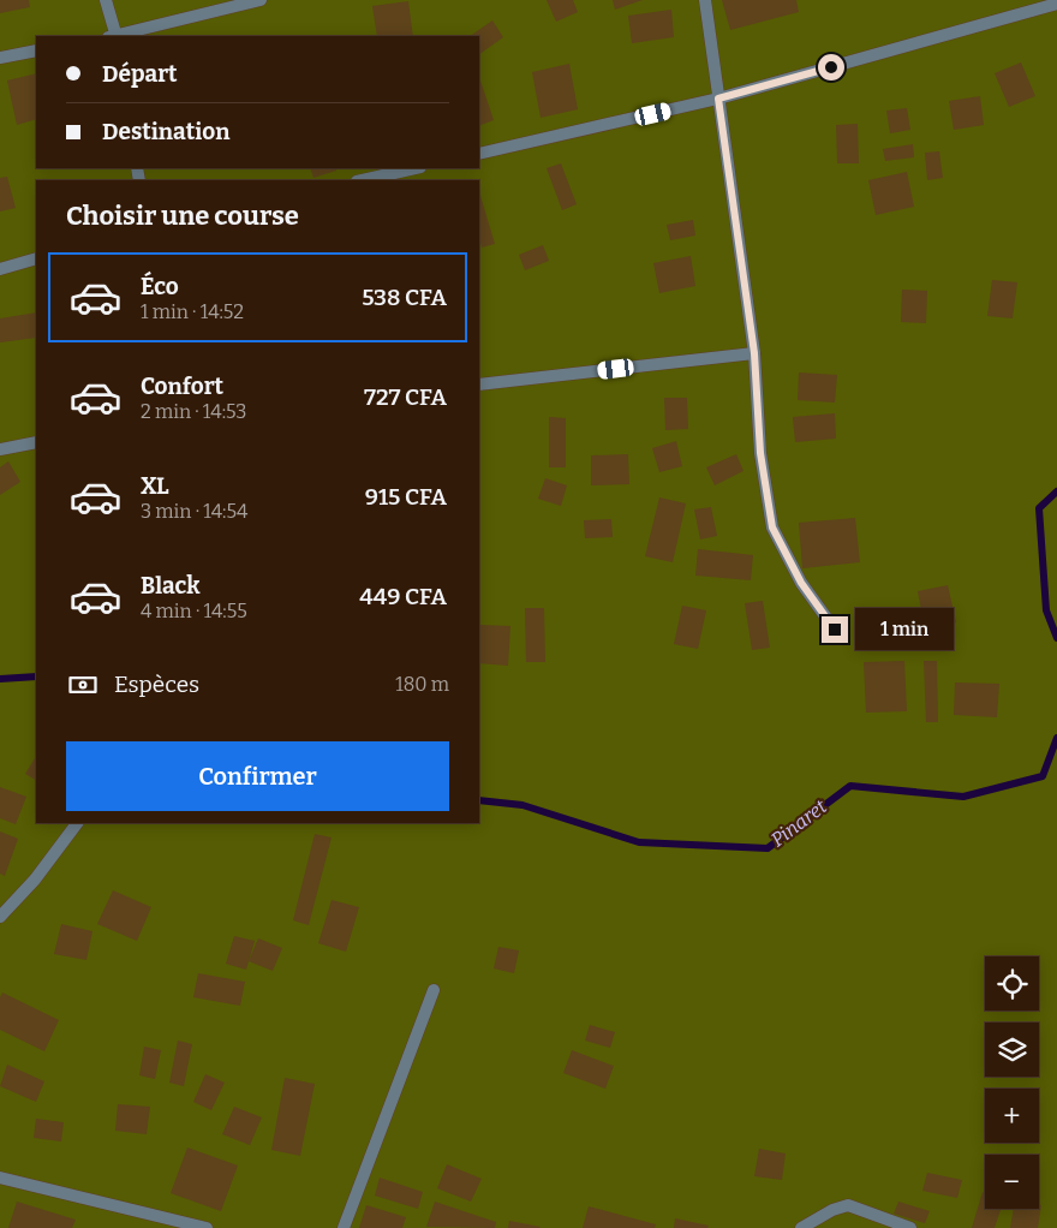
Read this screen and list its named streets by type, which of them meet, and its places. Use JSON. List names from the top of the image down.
{
  "water": ["Pinaret"],
  "page": {
    "banner": ["Départ", "Destination"],
    "heading": "Choisir une course",
    "list": [
      {
        "name": "Éco",
        "note": "1 min · 14:52",
        "value": "538 CFA"
      },
      {
        "name": "Confort",
        "note": "2 min · 14:53",
        "value": "727 CFA"
      },
      {
        "name": "XL",
        "note": "3 min · 14:54",
        "value": "915 CFA"
      },
      {
        "name": "Black",
        "note": "4 min · 14:55",
        "value": "449 CFA"
      }
    ],
    "bubble": "1 min",
    "pay": ["Espèces", "180 m"],
    "buttons": "Confirmer",
    "map_buttons": ["+", "−"]
  }
}
